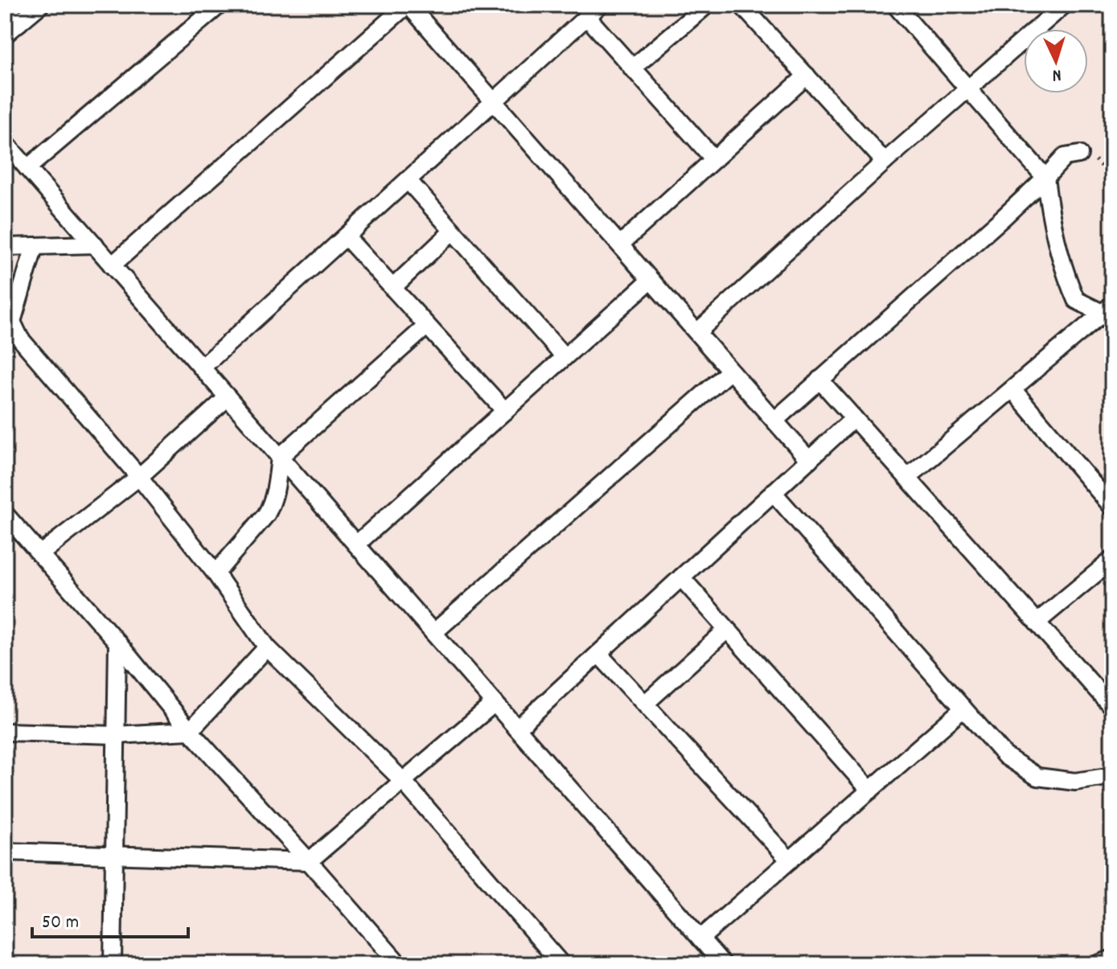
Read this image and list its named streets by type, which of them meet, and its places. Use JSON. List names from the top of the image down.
{
  "scale_bar": "50 m",
  "north": "bottom"
}
